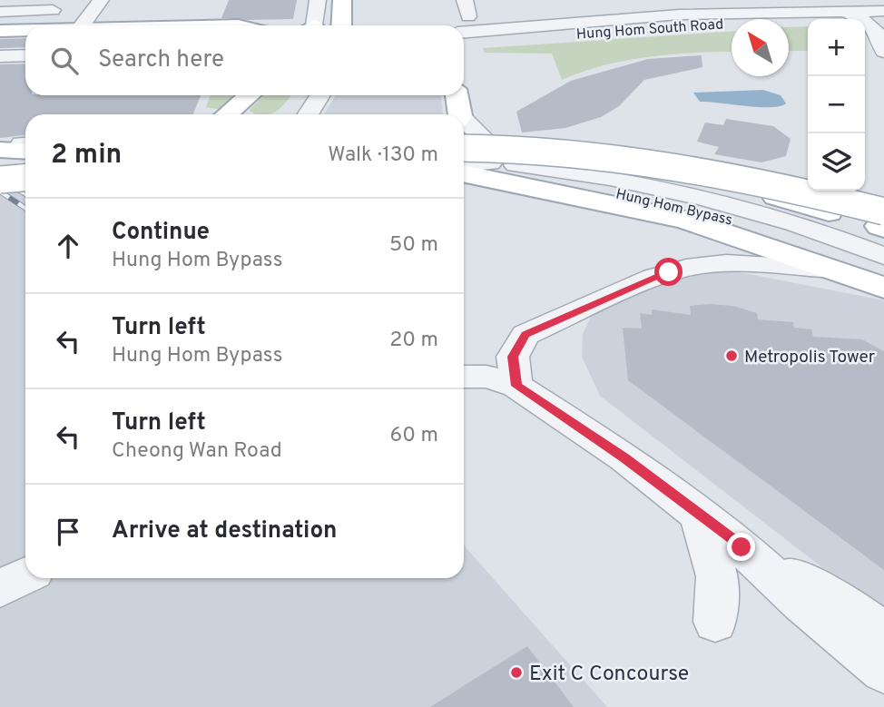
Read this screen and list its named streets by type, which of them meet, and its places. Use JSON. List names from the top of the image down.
{
  "streets": {
    "main road": ["Hung Hom Bypass"],
    "street": ["Hung Hom South Road"]
  },
  "places": ["Metropolis Tower", "Exit C Concourse"],
  "north": "top left",
  "page": {
    "map_buttons": ["+", "−"],
    "search": "Search here",
    "heading": ["2 min", "Walk · 130 m"],
    "list": [
      ["Continue", "Hung Hom Bypass", "50 m"],
      ["Turn left", "Hung Hom Bypass", "20 m"],
      ["Turn left", "Cheong Wan Road", "60 m"],
      "Arrive at destination"
    ]
  }
}
